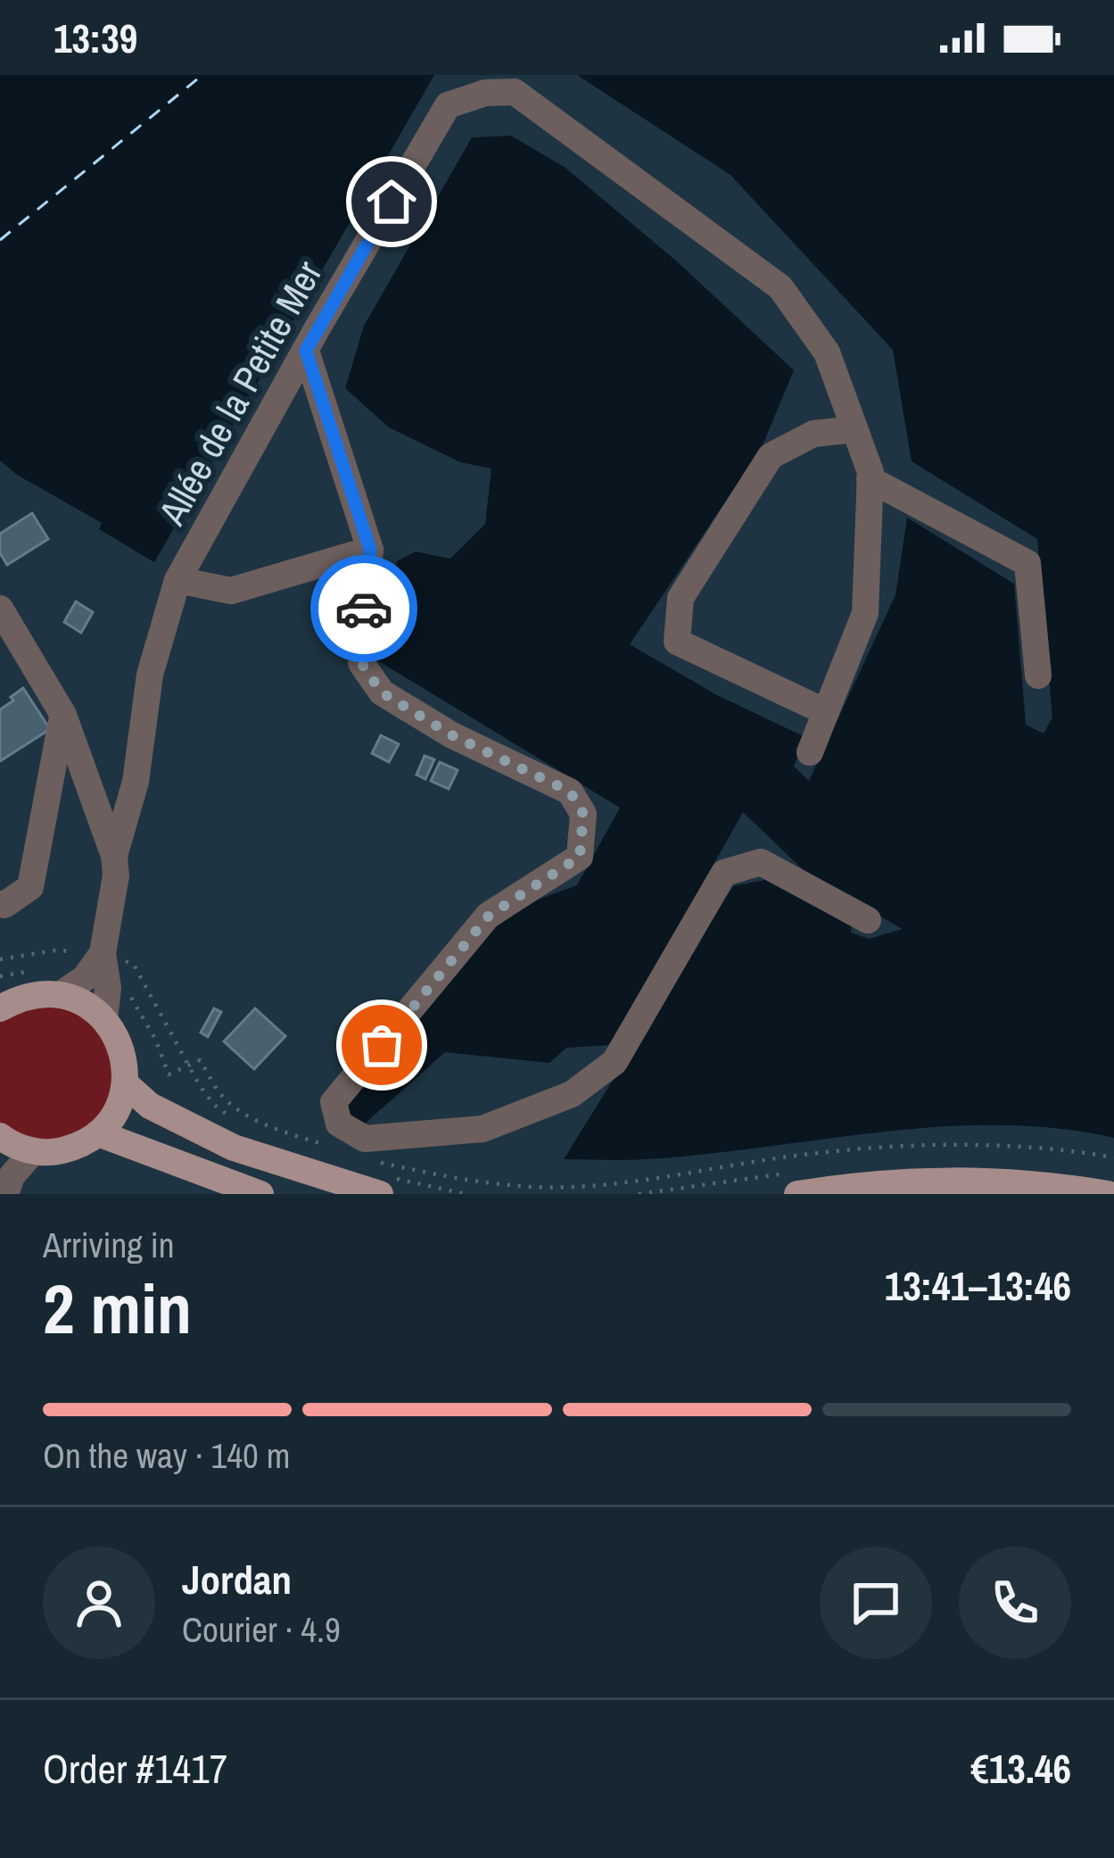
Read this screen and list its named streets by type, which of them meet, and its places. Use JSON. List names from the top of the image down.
{
  "streets": {
    "street": ["Allée de la Petite Mer"]
  },
  "page": {
    "status": "13:39",
    "heading": ["2 min", "Arriving in", "13:41–13:46"],
    "panel": [
      "Jordan",
      "Courier · 4.9",
      "Order #1417",
      "€13.46"
    ],
    "bar": "On the way · 140 m"
  }
}
